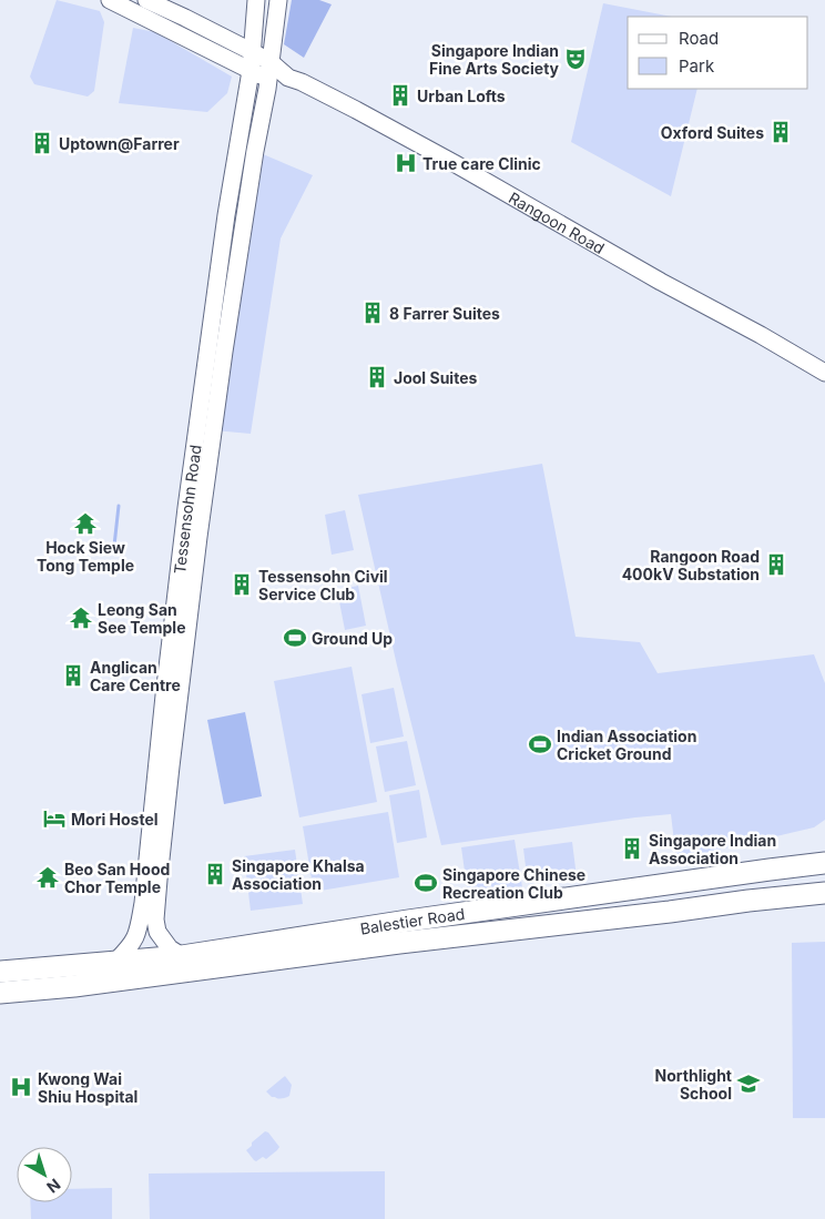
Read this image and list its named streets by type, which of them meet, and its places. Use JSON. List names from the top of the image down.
{
  "streets": {
    "main road": ["Balestier Road"],
    "street": ["Rangoon Road", "Tessensohn Road"]
  },
  "crossings": [
    ["Rangoon Road", "Tessensohn Road"],
    ["Tessensohn Road", "Balestier Road"]
  ],
  "places": {
    "theatre": ["Singapore Indian Fine Arts Society"],
    "building": [
      "Urban Lofts",
      "Oxford Suites",
      "Uptown@Farrer",
      "8 Farrer Suites",
      "Jool Suites",
      "Rangoon Road 400kV Substation",
      "Tessensohn Civil Service Club",
      "Anglican Care Centre",
      "Singapore Indian Association",
      "Singapore Khalsa Association"
    ],
    "hospital": ["True care Clinic", "Kwong Wai Shiu Hospital"],
    "temple": ["Hock Siew Tong Temple", "Leong San See Temple", "Beo San Hood Chor Temple"],
    "sports": ["Ground Up", "Indian Association Cricket Ground", "Singapore Chinese Recreation Club"],
    "hotel": ["Mori Hostel"],
    "school or university": ["Northlight School"]
  },
  "legend": ["Road", "Park"],
  "north": "bottom right"
}
